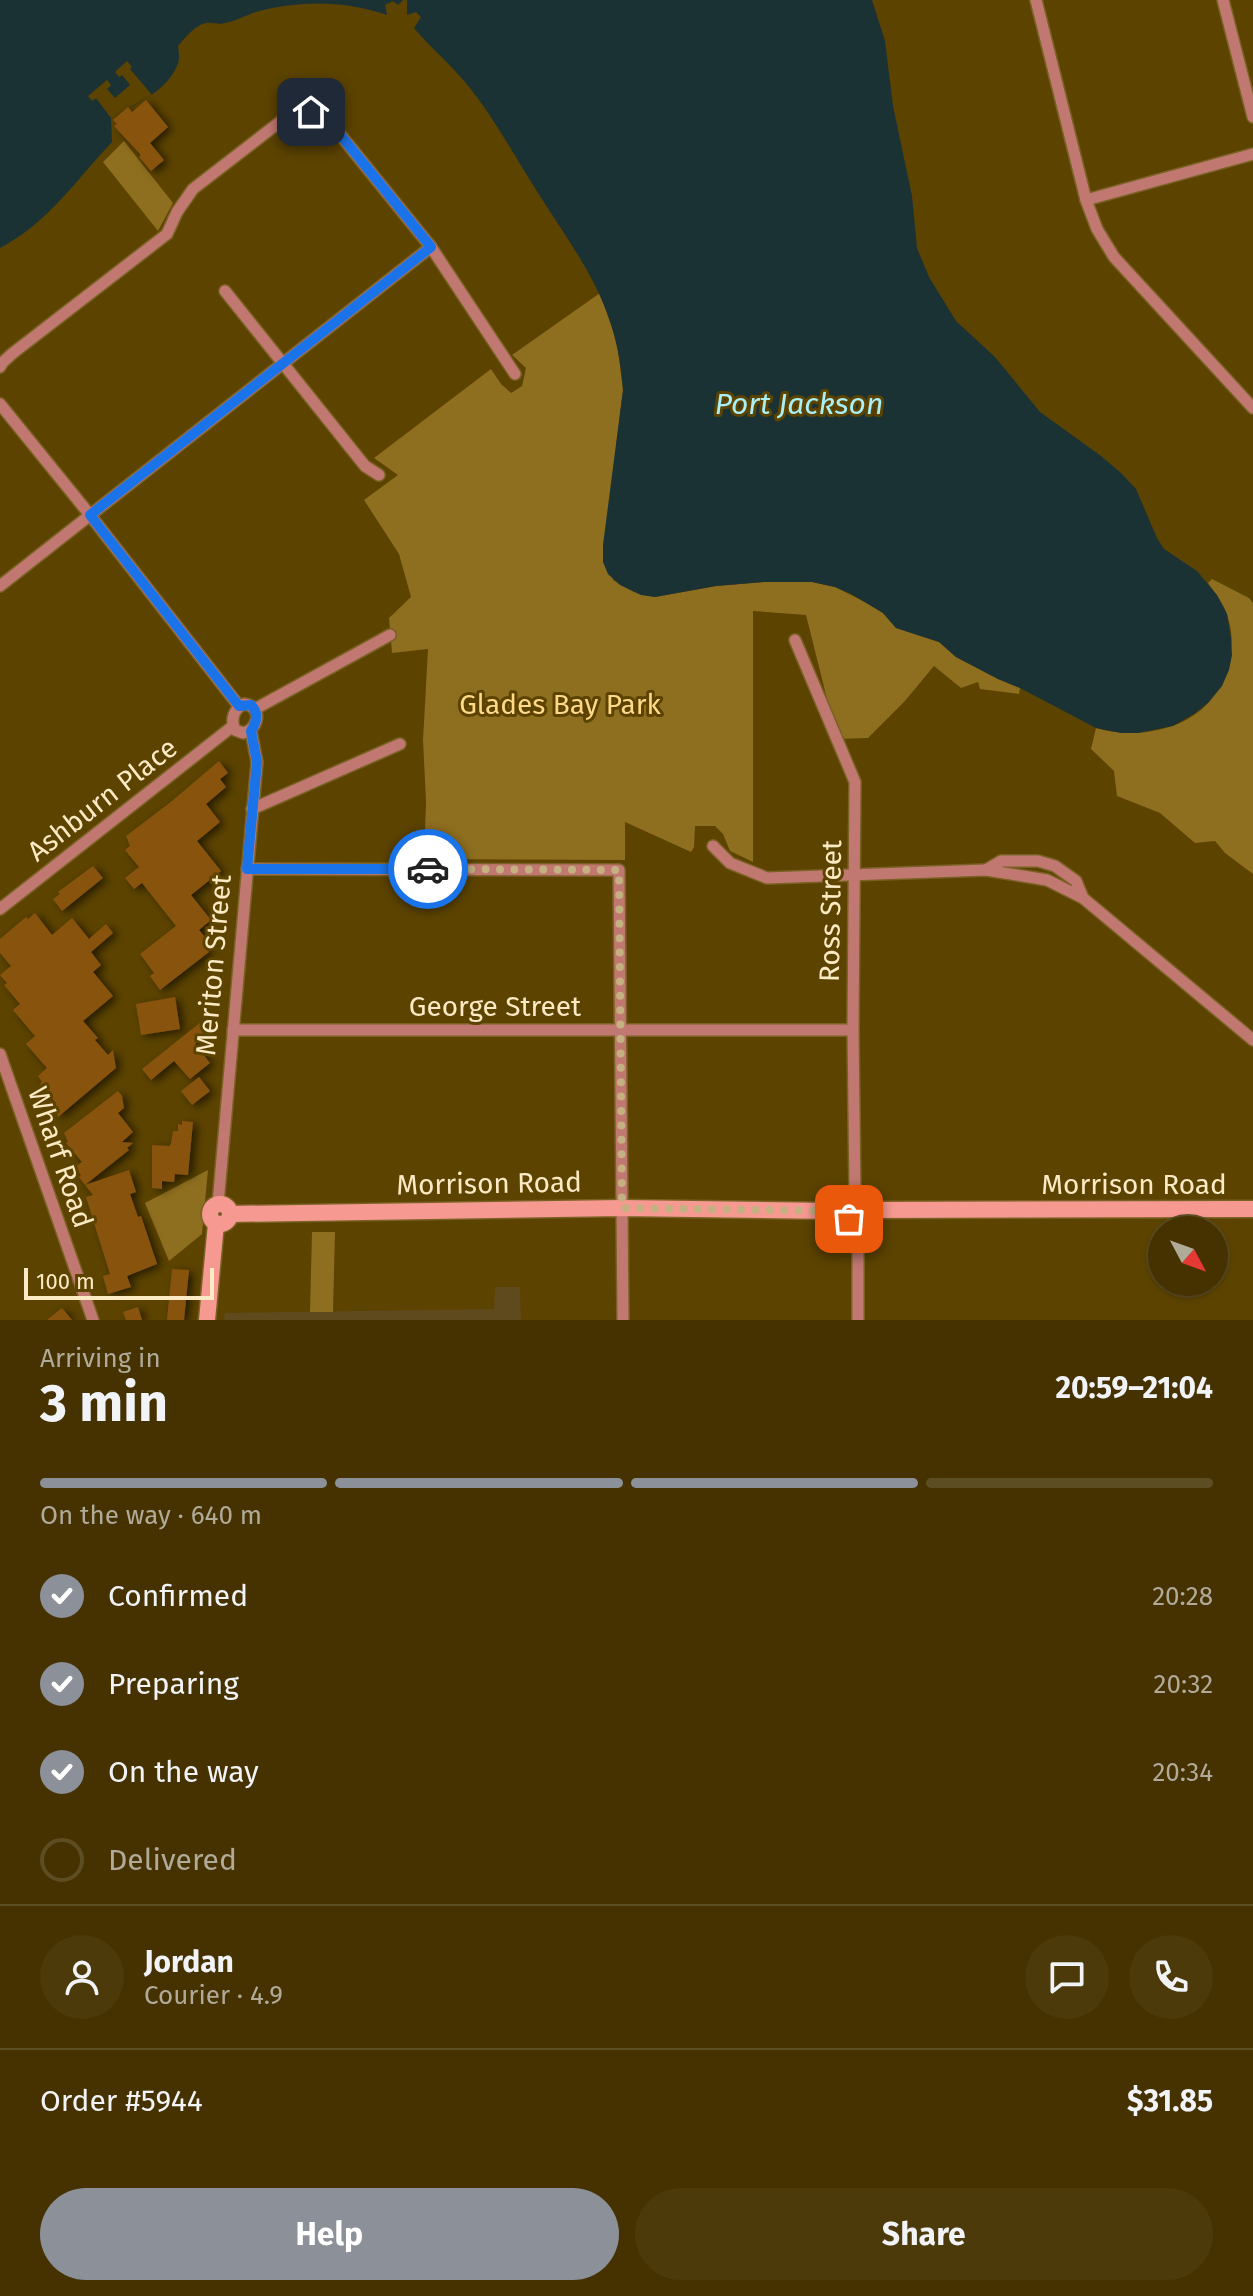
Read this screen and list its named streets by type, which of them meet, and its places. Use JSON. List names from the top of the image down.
{
  "streets": {
    "street": [
      "Ashburn Place",
      "Ross Street",
      "Meriton Street",
      "George Street",
      "Wharf Road",
      "Morrison Road"
    ]
  },
  "crossings": [
    ["Ashburn Place", "Meriton Street"],
    ["Ross Street", "George Street"],
    ["Ross Street", "Morrison Road"],
    ["Meriton Street", "George Street"],
    ["Meriton Street", "Morrison Road"]
  ],
  "water": ["Port Jackson"],
  "parks": ["Glades Bay Park"],
  "scale_bar": "100 m",
  "north": "bottom right",
  "page": {
    "scale": "100 m",
    "heading": ["3 min", "Arriving in", "20:59–21:04"],
    "panel": [
      "Jordan",
      "Courier · 4.9",
      "Order #5944",
      "$31.85"
    ],
    "bar": "On the way · 640 m",
    "list": [
      ["Confirmed", "20:28"],
      ["Preparing", "20:32"],
      ["On the way", "20:34"],
      "Delivered"
    ],
    "buttons": ["Help", "Share"]
  }
}
